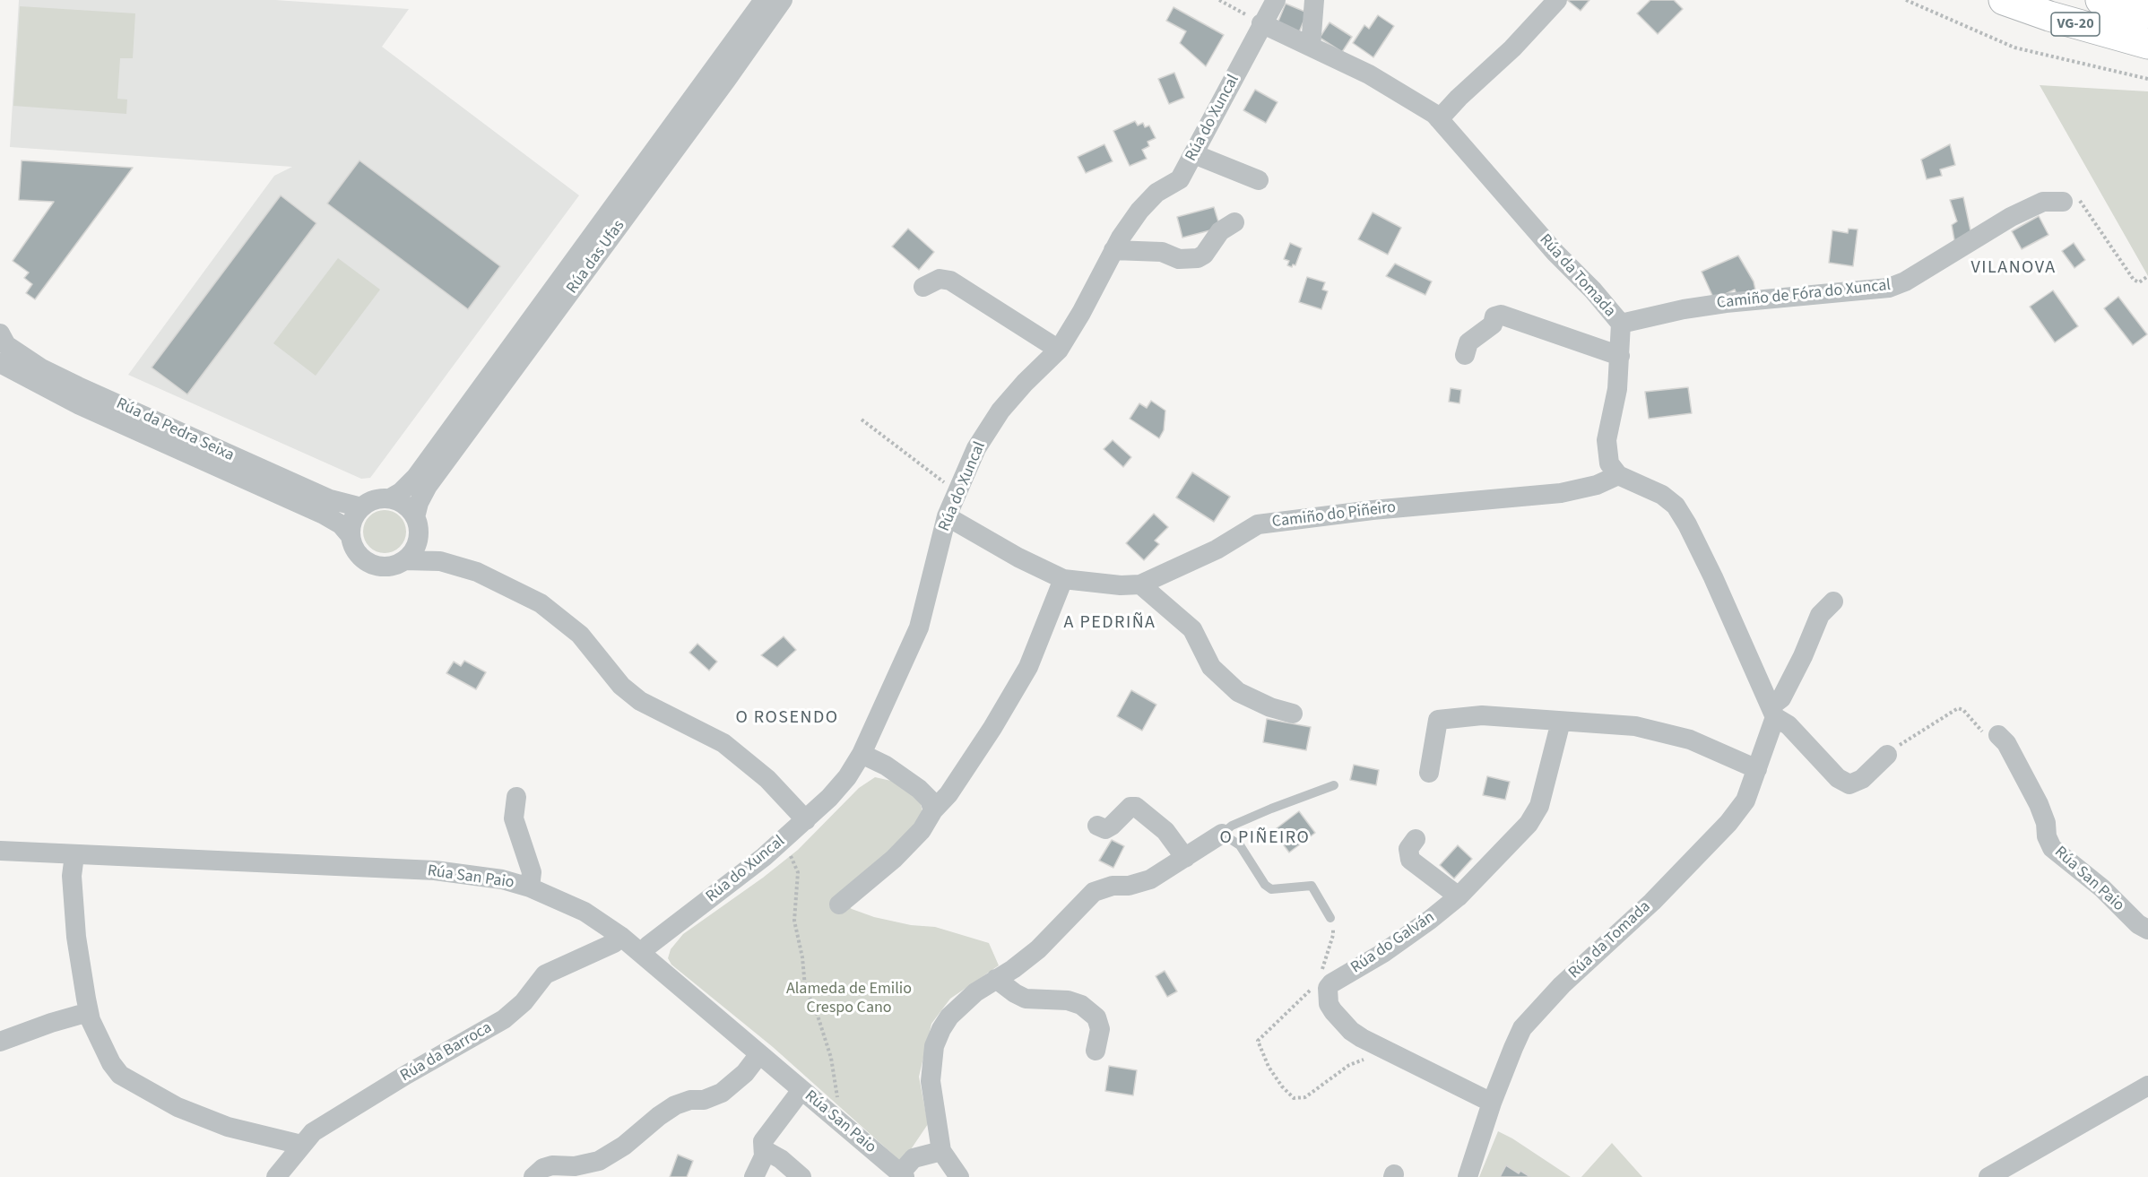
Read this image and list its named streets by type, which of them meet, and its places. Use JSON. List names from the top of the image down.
{
  "streets": {
    "highway": ["VG-20"],
    "street": [
      "Rúa do Xuncal",
      "Rúa das Ufas",
      "Rúa da Tomada",
      "Camiño de Fóra do Xuncal",
      "Rúa da Pedra Seixa",
      "Camiño do Piñeiro",
      "Rúa San Paio",
      "Rúa do Galván",
      "Rúa da Barroca"
    ]
  },
  "crossings": [
    ["Rúa do Xuncal", "Rúa da Tomada"],
    ["Rúa do Xuncal", "Rúa da Pedra Seixa"],
    ["Rúa do Xuncal", "Camiño do Piñeiro"],
    ["Rúa do Xuncal", "Rúa San Paio"],
    ["Rúa das Ufas", "Rúa da Pedra Seixa"],
    ["Rúa da Tomada", "Camiño de Fóra do Xuncal"],
    ["Rúa da Tomada", "Camiño do Piñeiro"],
    ["Rúa da Tomada", "Rúa do Galván"],
    ["Rúa San Paio", "Rúa da Barroca"]
  ],
  "districts": [
    "VILANOVA",
    "A PEDRIÑA",
    "O ROSENDO",
    "O PIÑEIRO"
  ],
  "parks": ["Alameda de Emilio Crespo Cano"]
}
